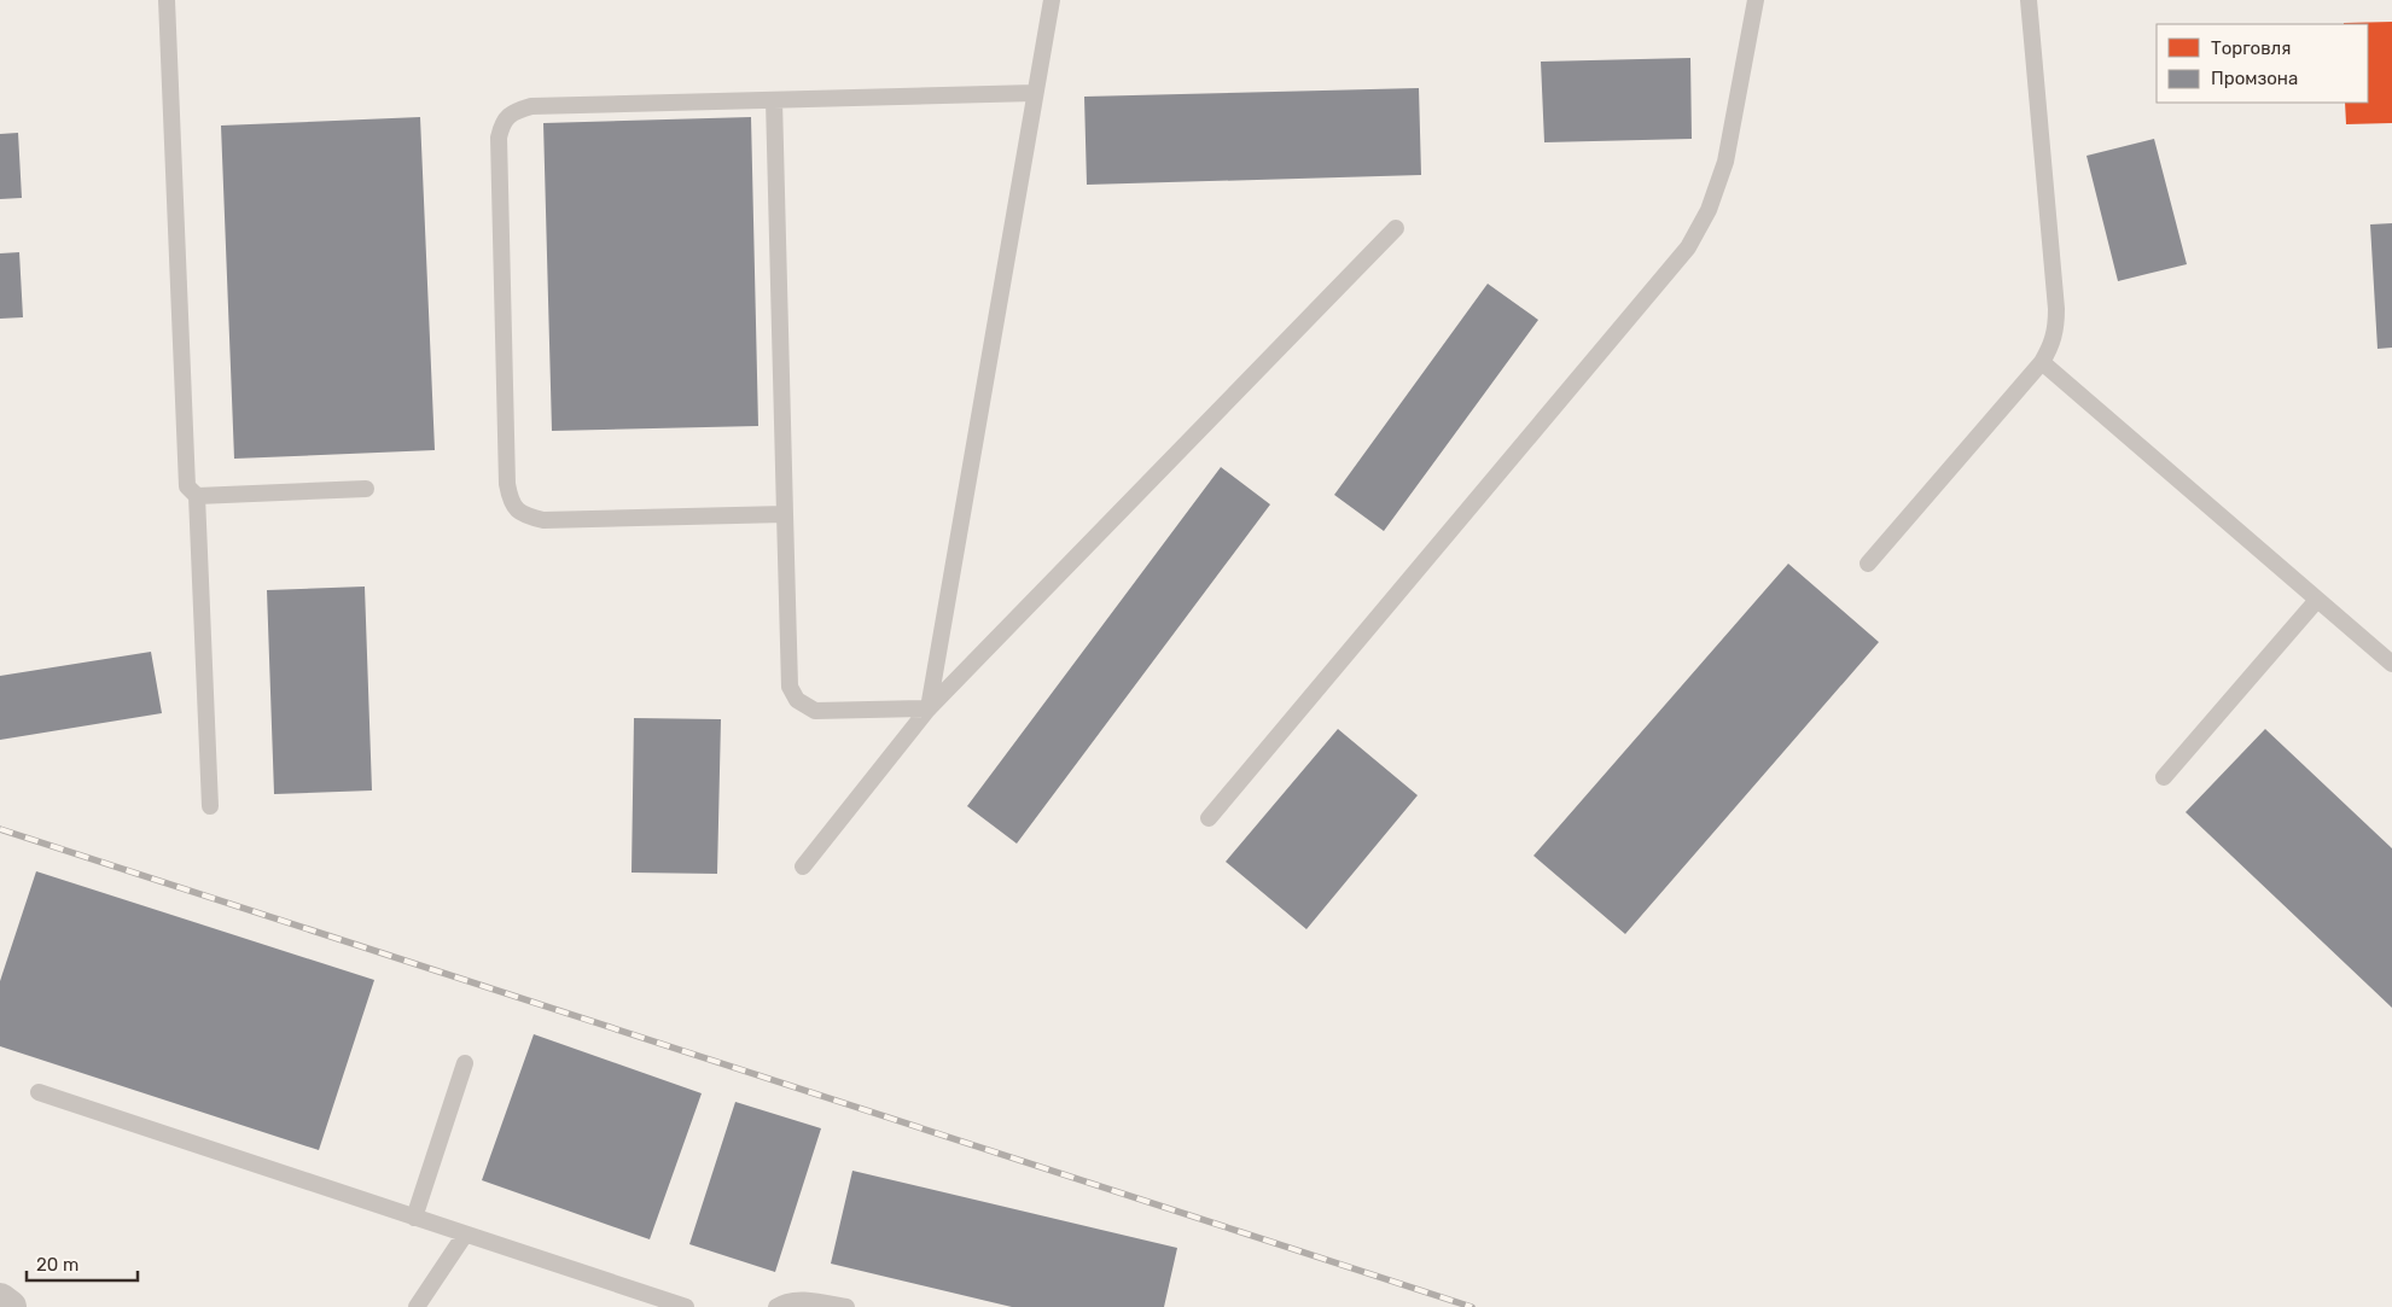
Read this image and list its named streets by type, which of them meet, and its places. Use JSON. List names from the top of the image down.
{
  "legend": ["Торговля", "Промзона"],
  "scale_bar": "20 m"
}
